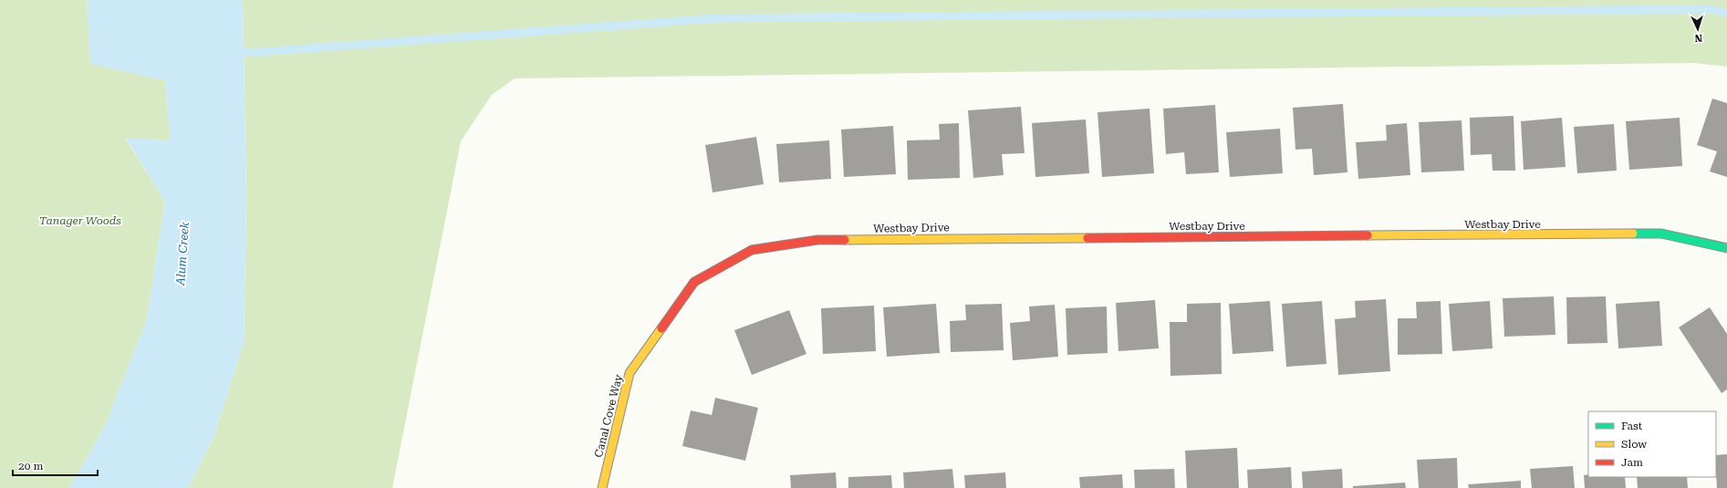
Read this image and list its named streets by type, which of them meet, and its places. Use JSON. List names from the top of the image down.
{
  "streets": {
    "street": ["Westbay Drive", "Canal Cove Way"]
  },
  "crossings": [
    ["Westbay Drive", "Canal Cove Way"]
  ],
  "water": ["Alum Creek"],
  "parks": ["Tanager Woods"],
  "legend": ["Fast", "Slow", "Jam"],
  "scale_bar": "20 m",
  "north": "bottom"
}
